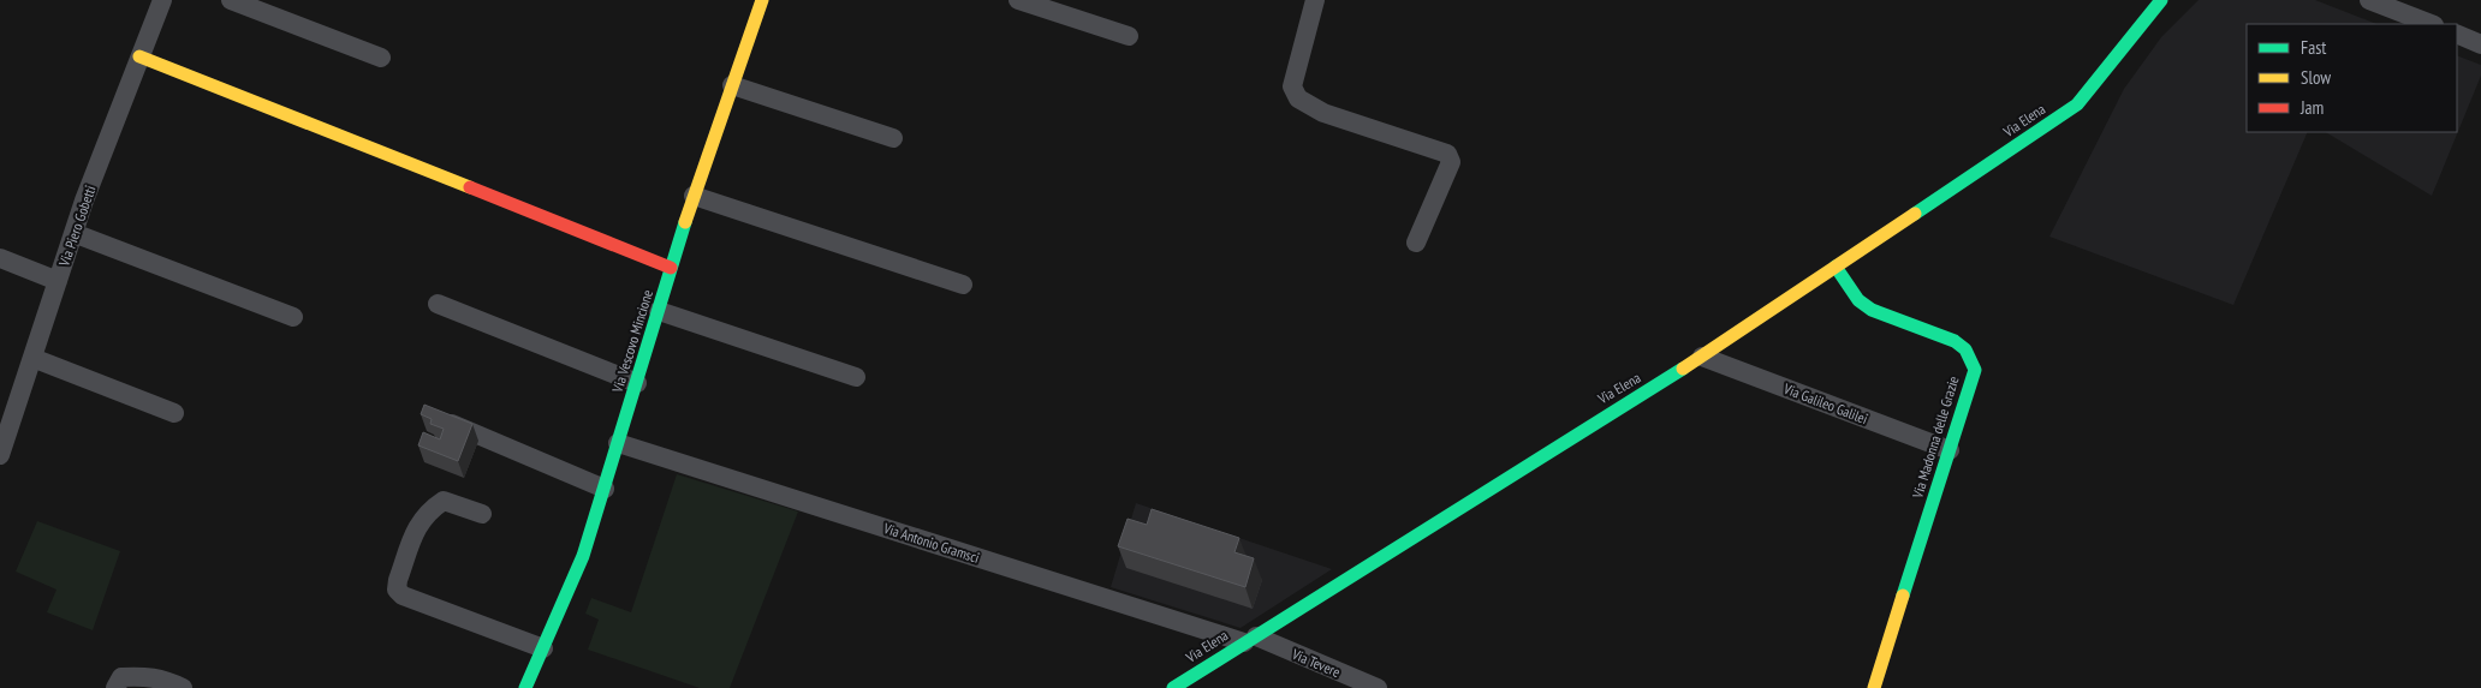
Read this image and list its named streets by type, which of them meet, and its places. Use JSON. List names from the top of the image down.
{
  "streets": {
    "street": [
      "Via Elena",
      "Via Piero Gobetti",
      "Via Vescovo Mincione",
      "Via Galileo Galilei",
      "Via Madonna delle Grazie",
      "Via Antonio Gramsci",
      "Via Tevere"
    ]
  },
  "crossings": [
    ["Via Elena", "Via Galileo Galilei"],
    ["Via Elena", "Via Madonna delle Grazie"],
    ["Via Elena", "Via Antonio Gramsci"],
    ["Via Elena", "Via Tevere"],
    ["Via Vescovo Mincione", "Via Antonio Gramsci"],
    ["Via Galileo Galilei", "Via Madonna delle Grazie"],
    ["Via Antonio Gramsci", "Via Tevere"]
  ],
  "legend": ["Fast", "Slow", "Jam"]
}
